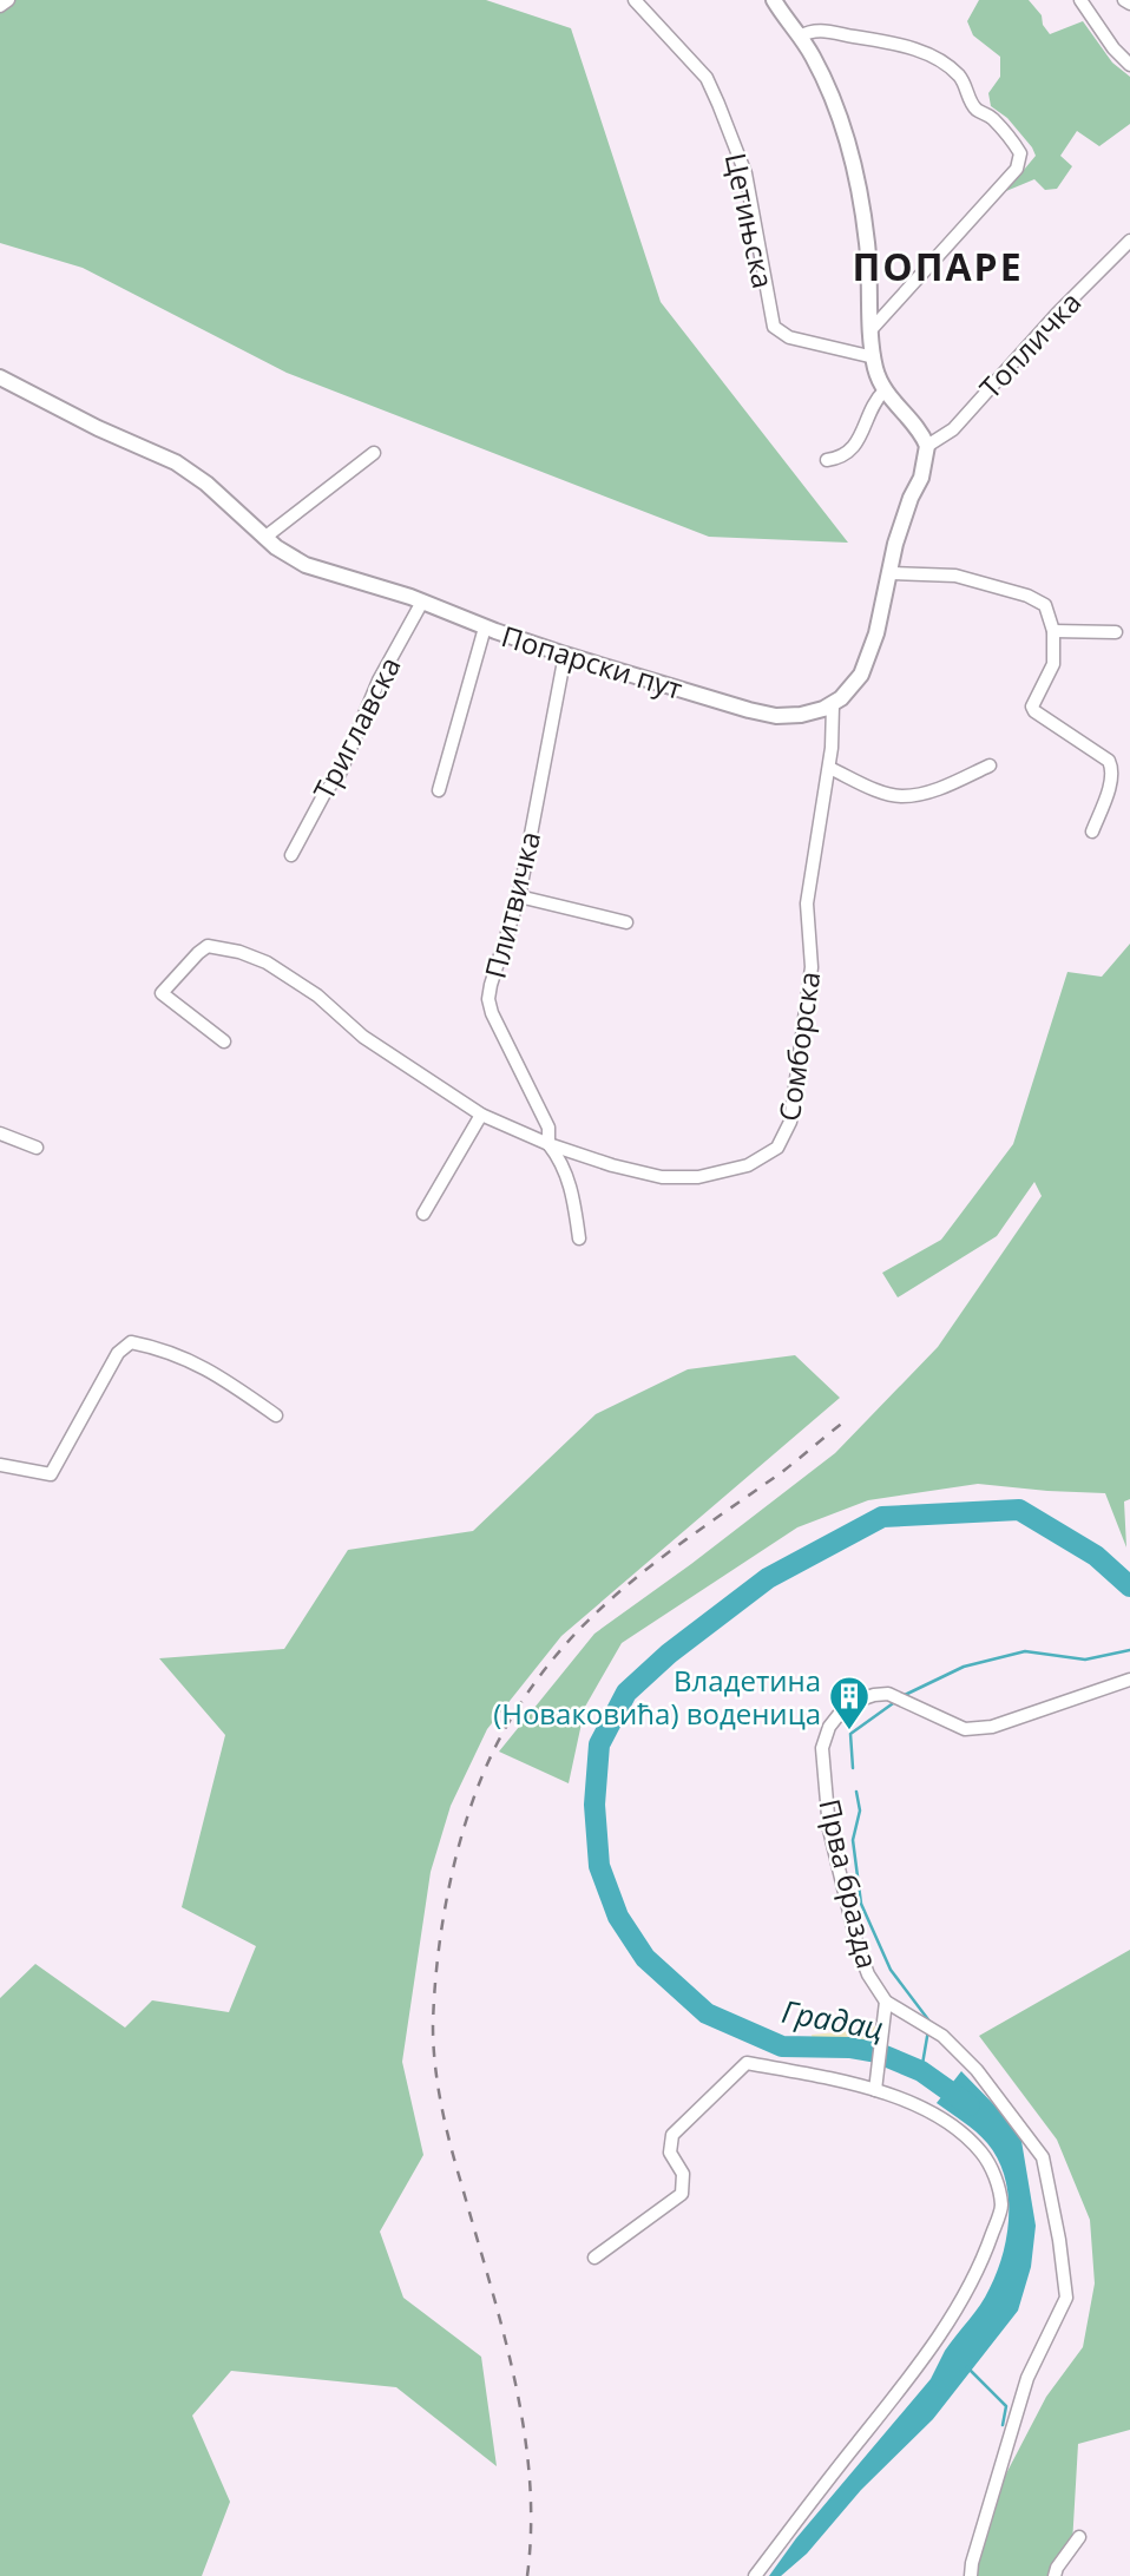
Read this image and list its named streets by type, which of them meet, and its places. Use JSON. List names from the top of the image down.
{
  "streets": {
    "street": [
      "Цетињска",
      "Топличка",
      "Попарски пут",
      "Триглавска",
      "Плитвичка",
      "Сомборска",
      "Прва бразда"
    ]
  },
  "crossings": [
    ["Попарски пут", "Триглавска"],
    ["Попарски пут", "Плитвичка"],
    ["Попарски пут", "Сомборска"],
    ["Плитвичка", "Сомборска"]
  ],
  "districts": ["ПОПАРЕ"],
  "water": ["Градац"],
  "places": {
    "building": ["Владетина (Новаковића) воденица"]
  }
}
